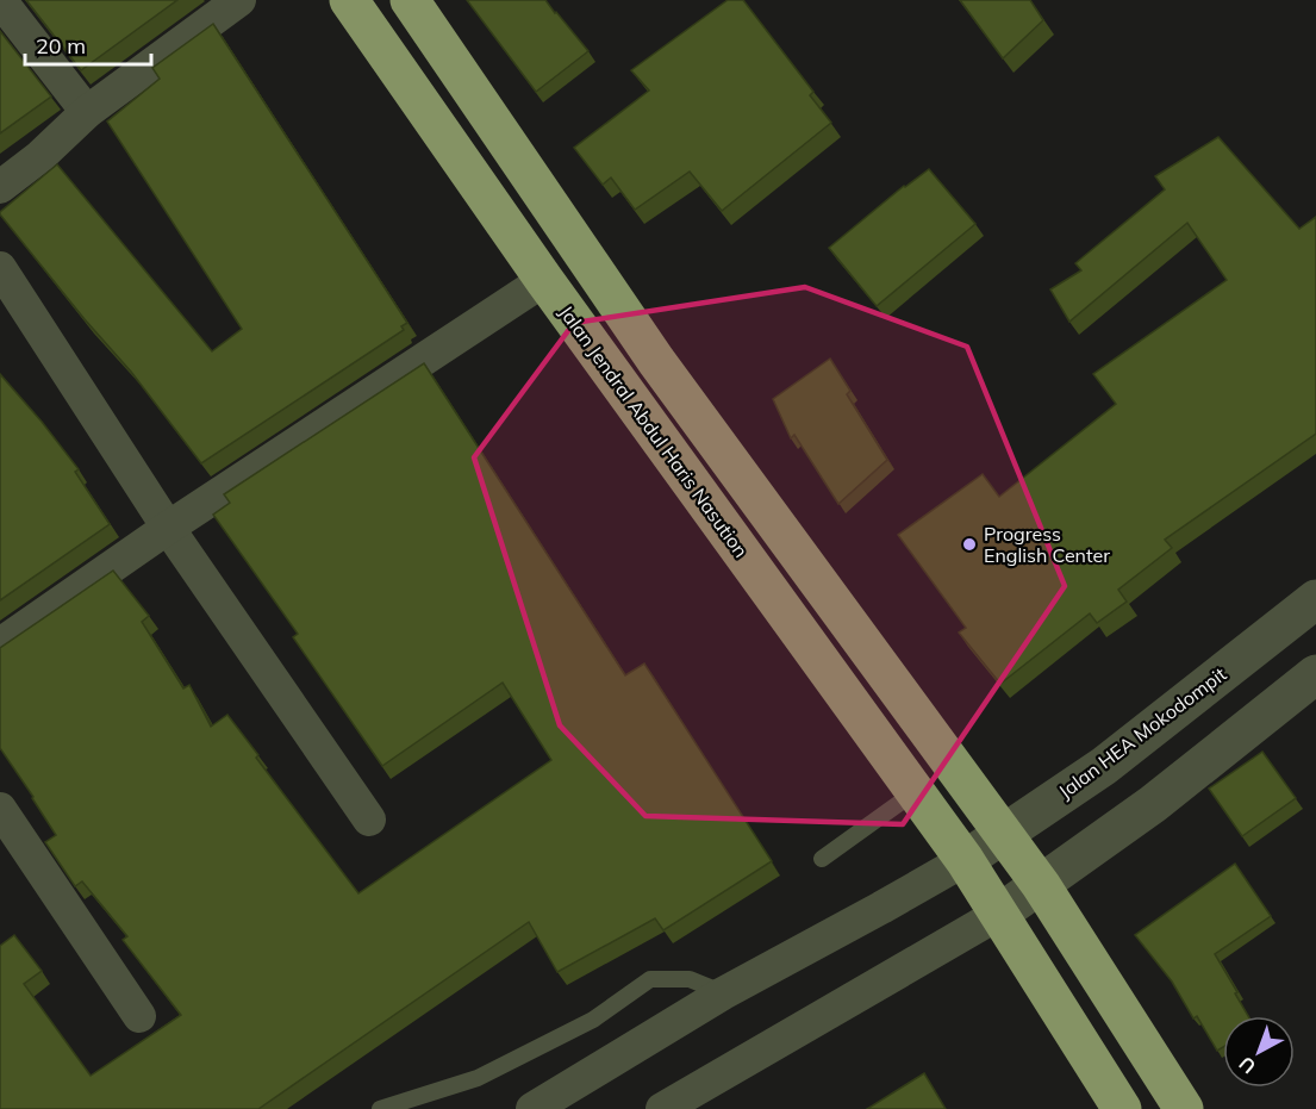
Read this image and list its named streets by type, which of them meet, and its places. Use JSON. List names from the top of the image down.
{
  "streets": {
    "highway": ["Jalan Jendral Abdul Haris Nasution"],
    "street": ["Jalan HEA Mokodompit"]
  },
  "crossings": [
    ["Jalan Jendral Abdul Haris Nasution", "Jalan HEA Mokodompit"]
  ],
  "places": ["Progress English Center"],
  "scale_bar": "20 m",
  "north": "bottom left"
}
